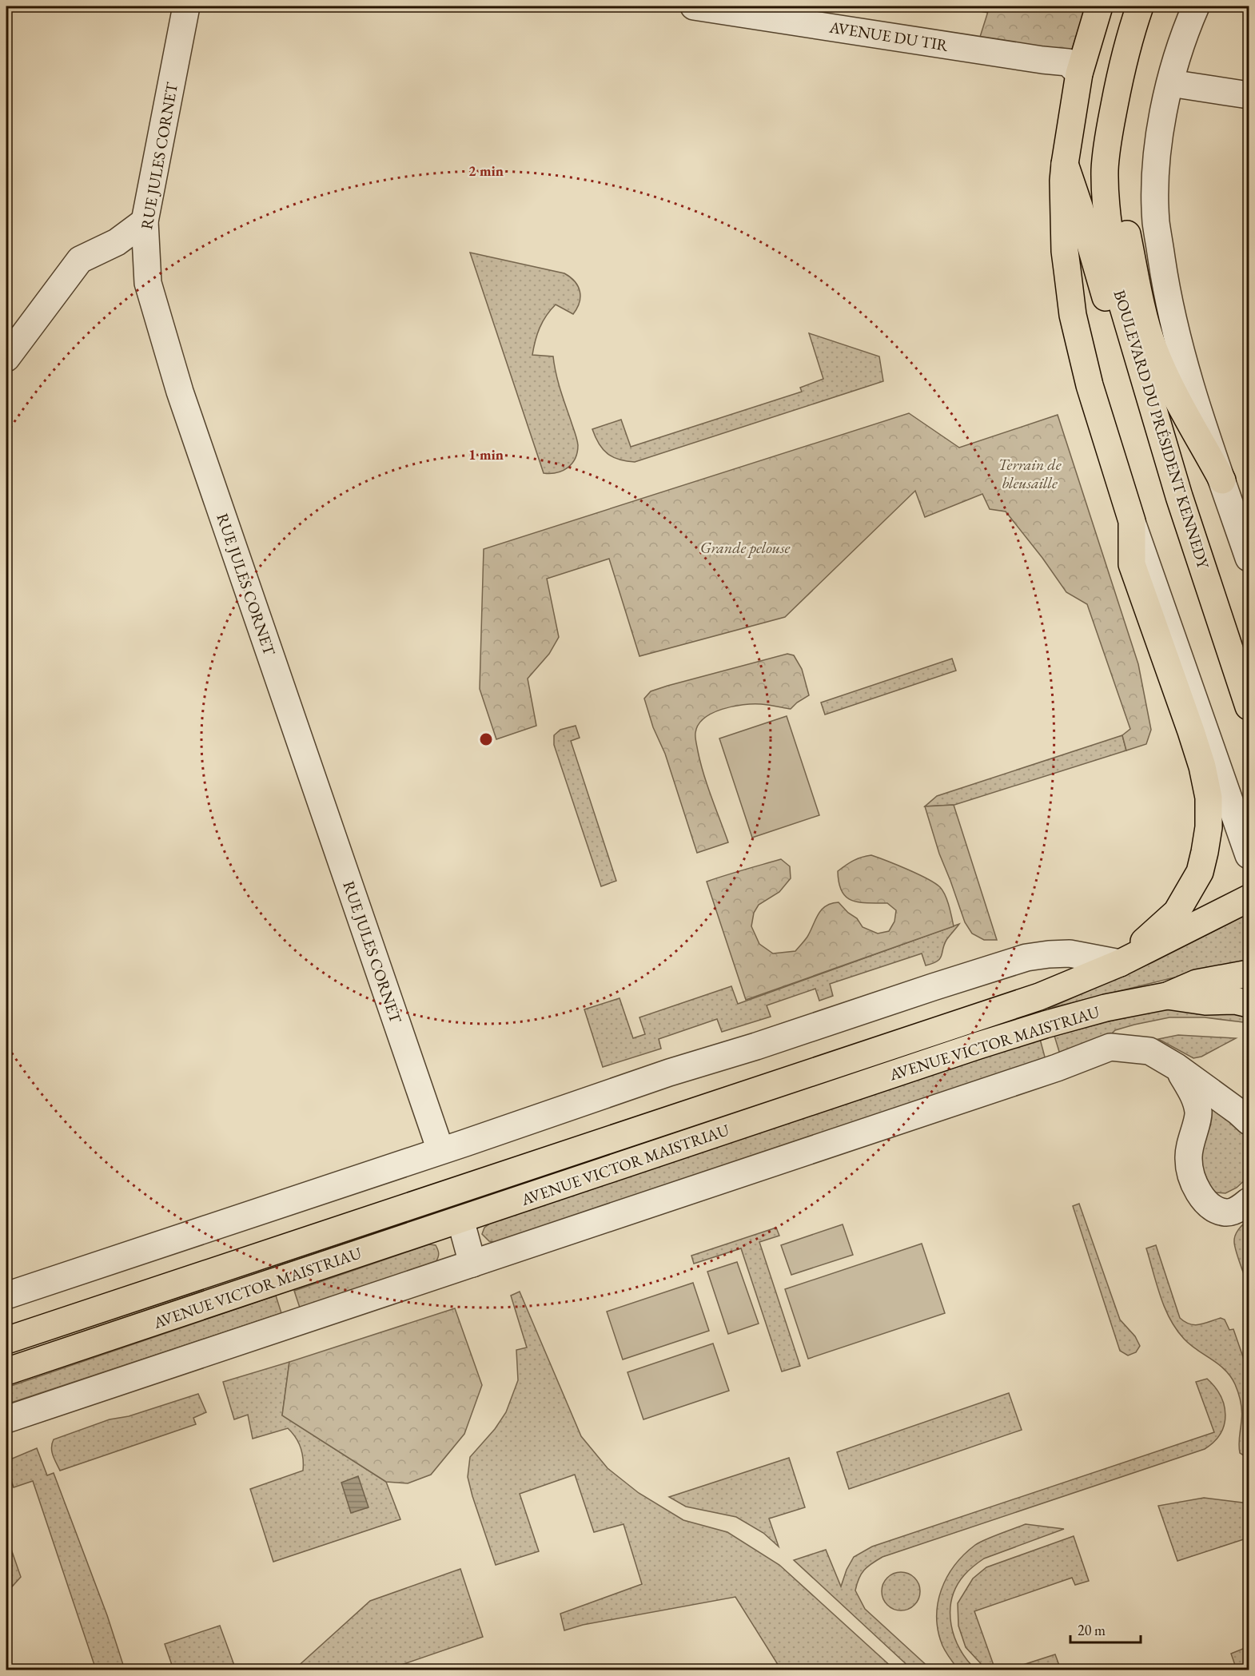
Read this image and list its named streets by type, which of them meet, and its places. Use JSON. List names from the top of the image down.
{
  "streets": {
    "main road": ["BOULEVARD DU PRÉSIDENT KENNEDY", "AVENUE VICTOR MAISTRIAU"],
    "street": ["AVENUE DU TIR", "RUE JULES CORNET"]
  },
  "parks": ["Terrain de bleusaille", "Grande pelouse"],
  "scale_bar": "20 m",
  "rings": ["2 min", "1 min"]
}
